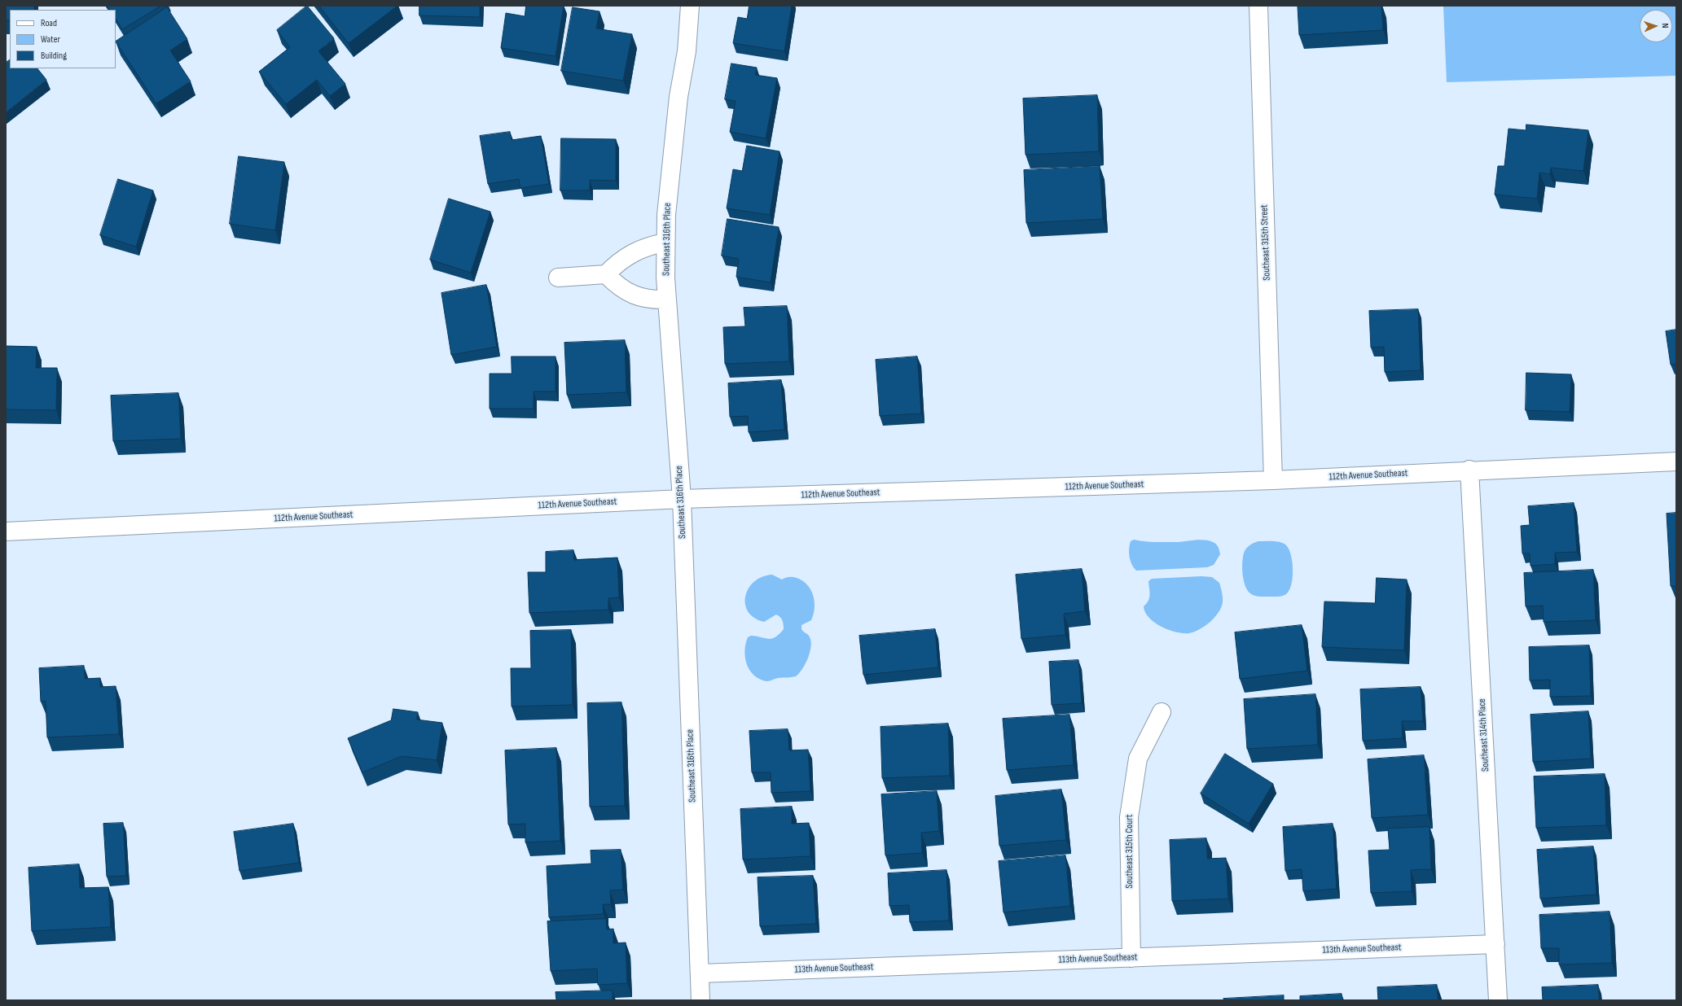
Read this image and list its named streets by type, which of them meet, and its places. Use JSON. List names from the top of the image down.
{
  "streets": {
    "street": [
      "Southeast 316th Place",
      "Southeast 315th Street",
      "112th Avenue Southeast",
      "Southeast 314th Place",
      "Southeast 315th Court",
      "113th Avenue Southeast"
    ]
  },
  "crossings": [
    ["Southeast 316th Place", "112th Avenue Southeast"],
    ["Southeast 316th Place", "113th Avenue Southeast"],
    ["Southeast 315th Street", "112th Avenue Southeast"],
    ["112th Avenue Southeast", "Southeast 314th Place"],
    ["Southeast 314th Place", "113th Avenue Southeast"],
    ["Southeast 315th Court", "113th Avenue Southeast"]
  ],
  "legend": ["Road", "Water", "Building"],
  "north": "right"
}
